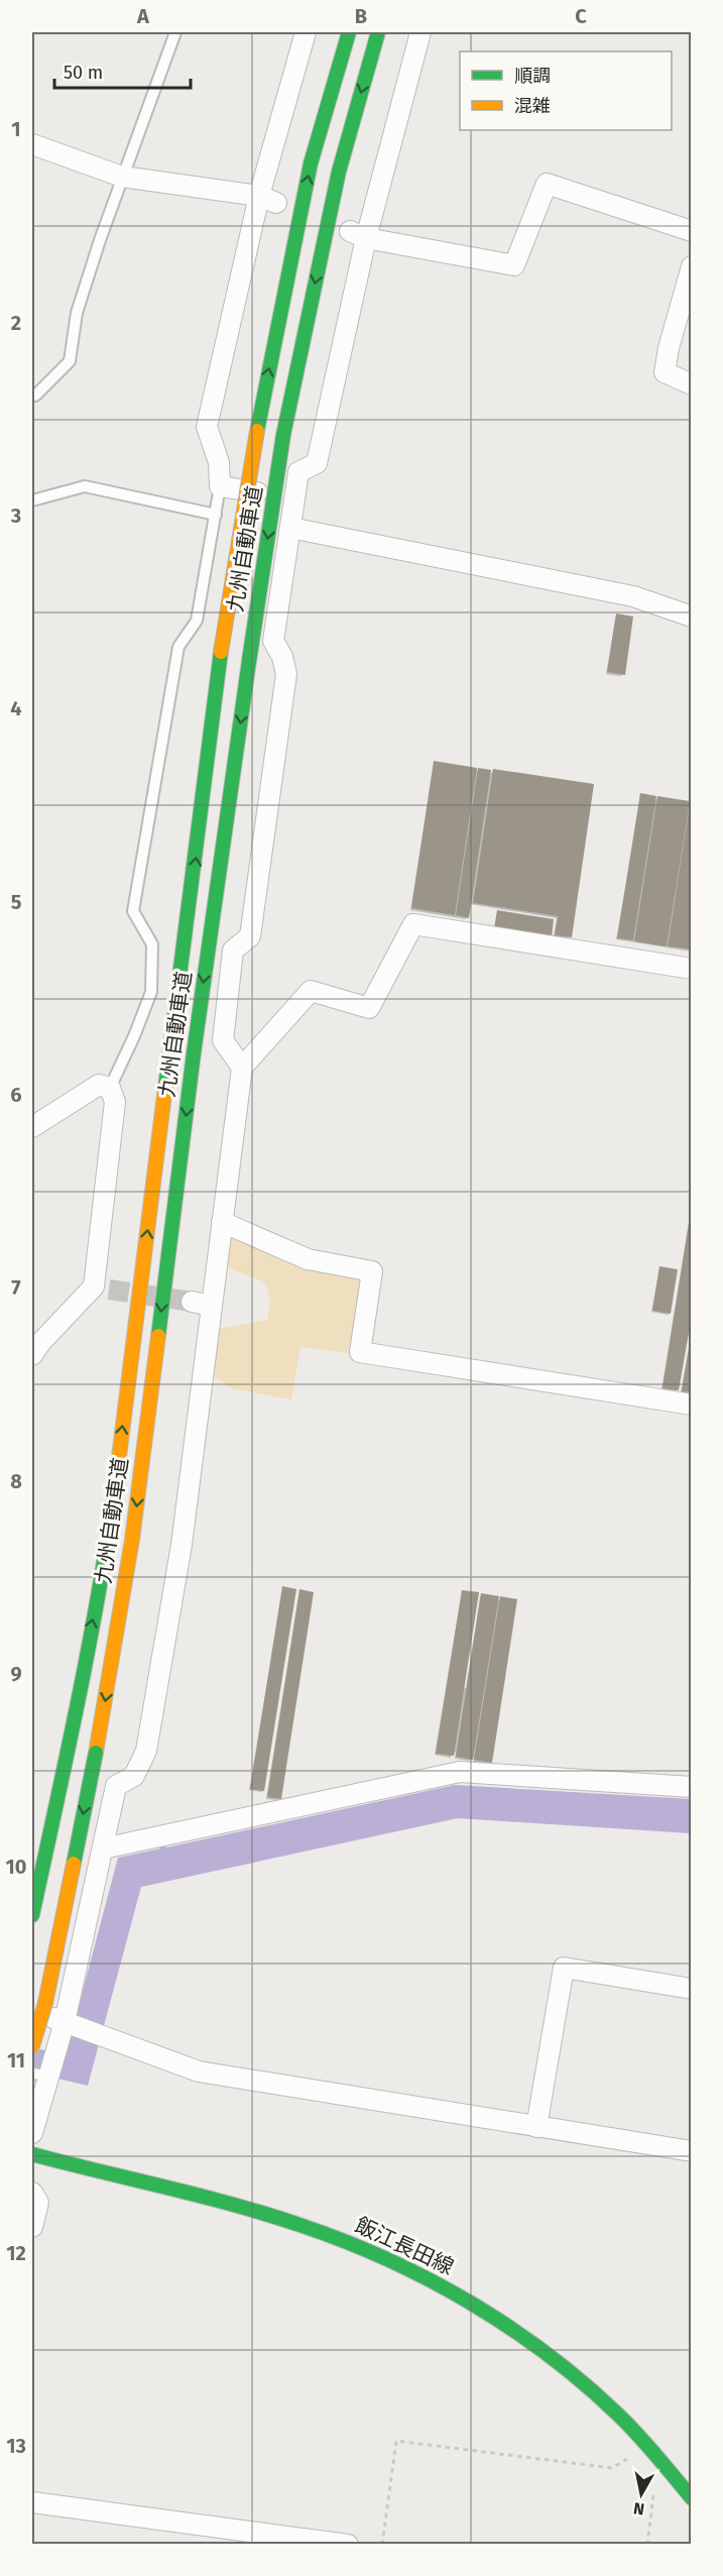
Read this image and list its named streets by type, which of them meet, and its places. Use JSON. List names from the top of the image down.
{
  "streets": {
    "main road": ["九州自動車道", "飯江長田線"]
  },
  "legend": ["順調", "混雑"],
  "scale_bar": "50 m",
  "north": "bottom",
  "grid": {
    "columns": ["A", "B", "C"],
    "rows": [
      "1",
      "2",
      "3",
      "4",
      "5",
      "6",
      "7",
      "8",
      "9",
      "10",
      "11",
      "12",
      "13"
    ]
  }
}
